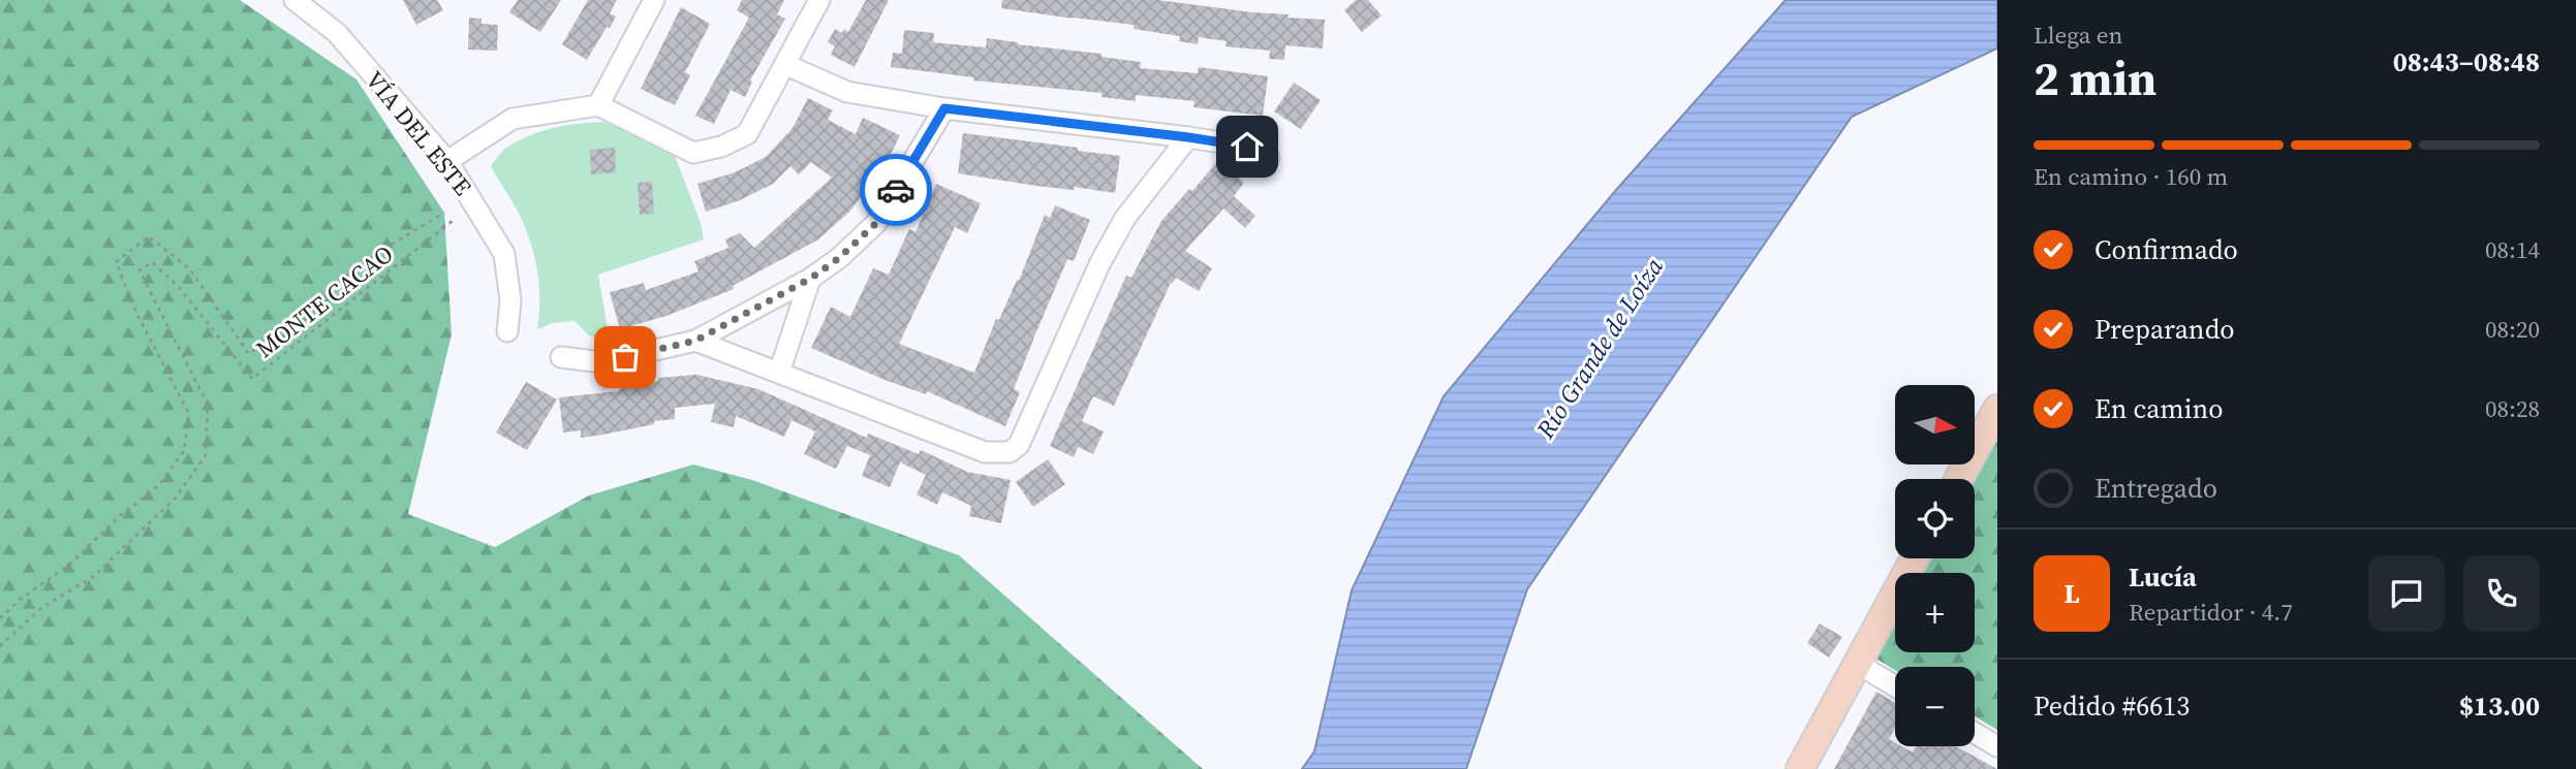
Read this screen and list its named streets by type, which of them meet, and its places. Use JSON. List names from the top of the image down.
{
  "streets": {
    "street": ["VÍA DEL ESTE"],
    "path": ["MONTE CACAO"]
  },
  "water": ["Río Grande de Loíza"],
  "north": "right",
  "page": {
    "heading": ["2 min", "Llega en", "08:43–08:48"],
    "panel": [
      "Lucía",
      "Repartidor · 4.7",
      "Pedido #6613",
      "$13.00"
    ],
    "bar": "En camino · 160 m",
    "list": [
      ["Confirmado", "08:14"],
      ["Preparando", "08:20"],
      ["En camino", "08:28"],
      "Entregado"
    ],
    "map_buttons": ["+", "−"],
    "round": "L"
  }
}
